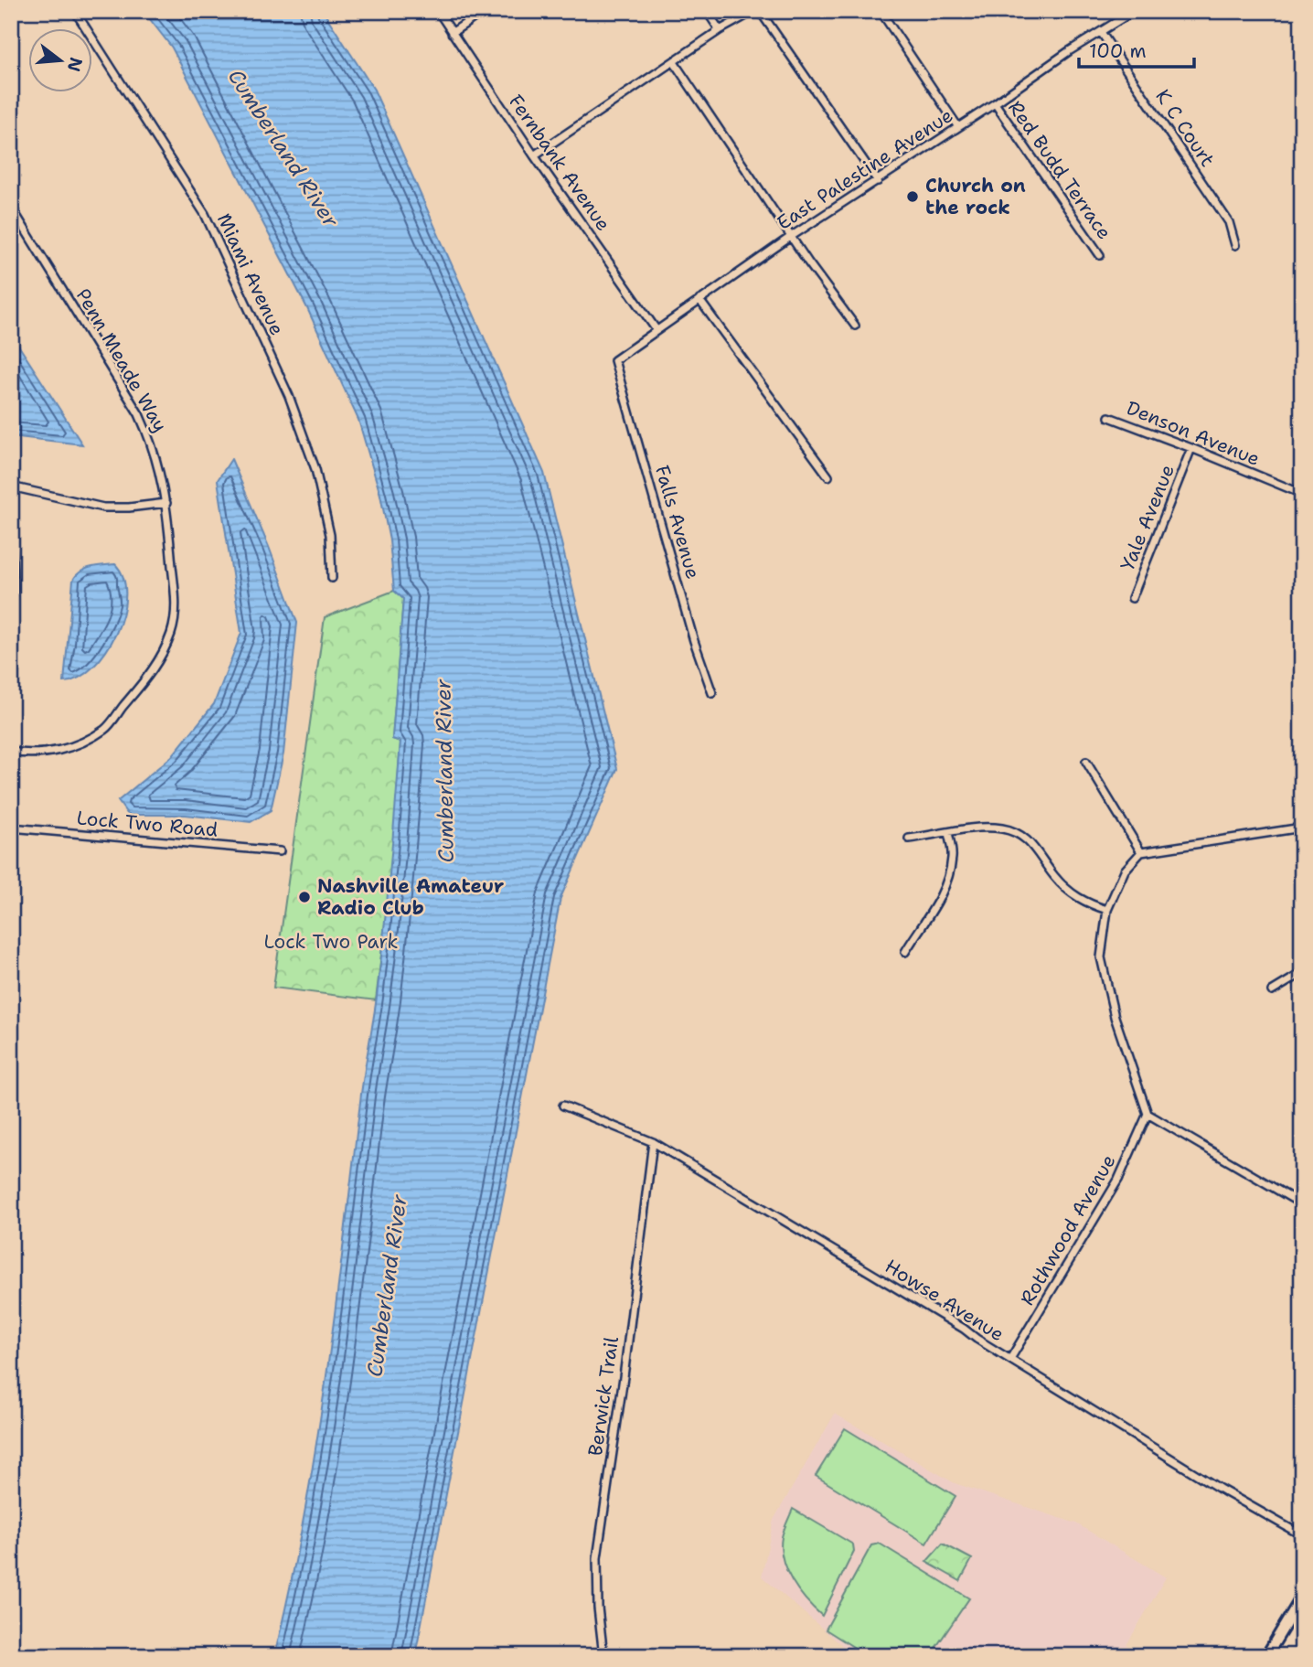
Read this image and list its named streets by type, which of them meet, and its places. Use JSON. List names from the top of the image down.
{
  "streets": {
    "street": [
      "K C Court",
      "Fernbank Avenue",
      "East Palestine Avenue",
      "Red Budd Terrace",
      "Miami Avenue",
      "Penn Meade Way",
      "Denson Avenue",
      "Yale Avenue",
      "Falls Avenue",
      "Lock Two Road",
      "Rothwood Avenue",
      "Howse Avenue",
      "Berwick Trail"
    ]
  },
  "crossings": [
    ["K C Court", "East Palestine Avenue"],
    ["Fernbank Avenue", "East Palestine Avenue"],
    ["East Palestine Avenue", "Red Budd Terrace"],
    ["East Palestine Avenue", "Falls Avenue"],
    ["Denson Avenue", "Yale Avenue"],
    ["Rothwood Avenue", "Howse Avenue"],
    ["Howse Avenue", "Berwick Trail"]
  ],
  "water": ["Cumberland River"],
  "parks": ["Lock Two Park"],
  "places": ["Church on the rock", "Nashville Amateur Radio Club"],
  "scale_bar": "100 m",
  "north": "right"
}
